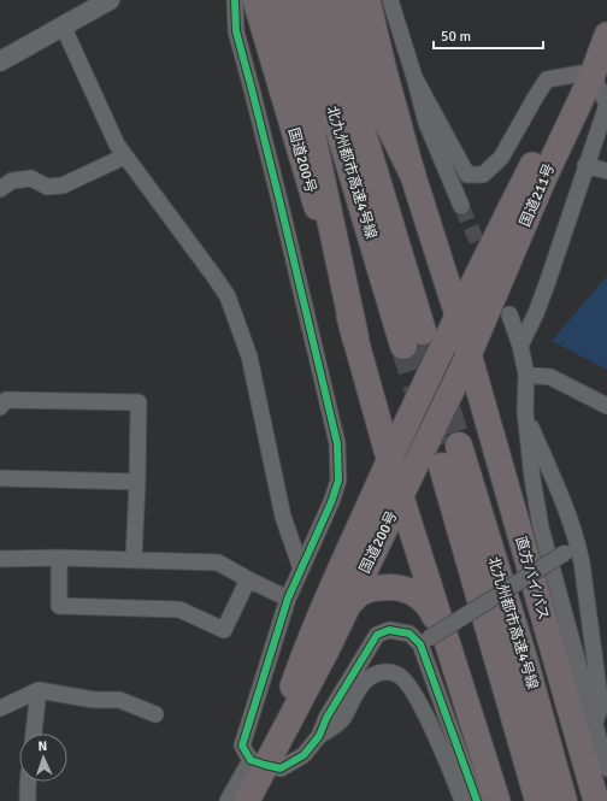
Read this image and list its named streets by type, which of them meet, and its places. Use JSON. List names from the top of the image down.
{
  "streets": {
    "highway": [
      "国道200号",
      "北九州都市高速4号線",
      "国道211号",
      "直方バイパス"
    ]
  },
  "crossings": [
    ["国道200号", "国道211号"],
    ["国道200号", "直方バイパス"],
    ["国道211号", "直方バイパス"]
  ],
  "scale_bar": "50 m",
  "north": "top"
}
